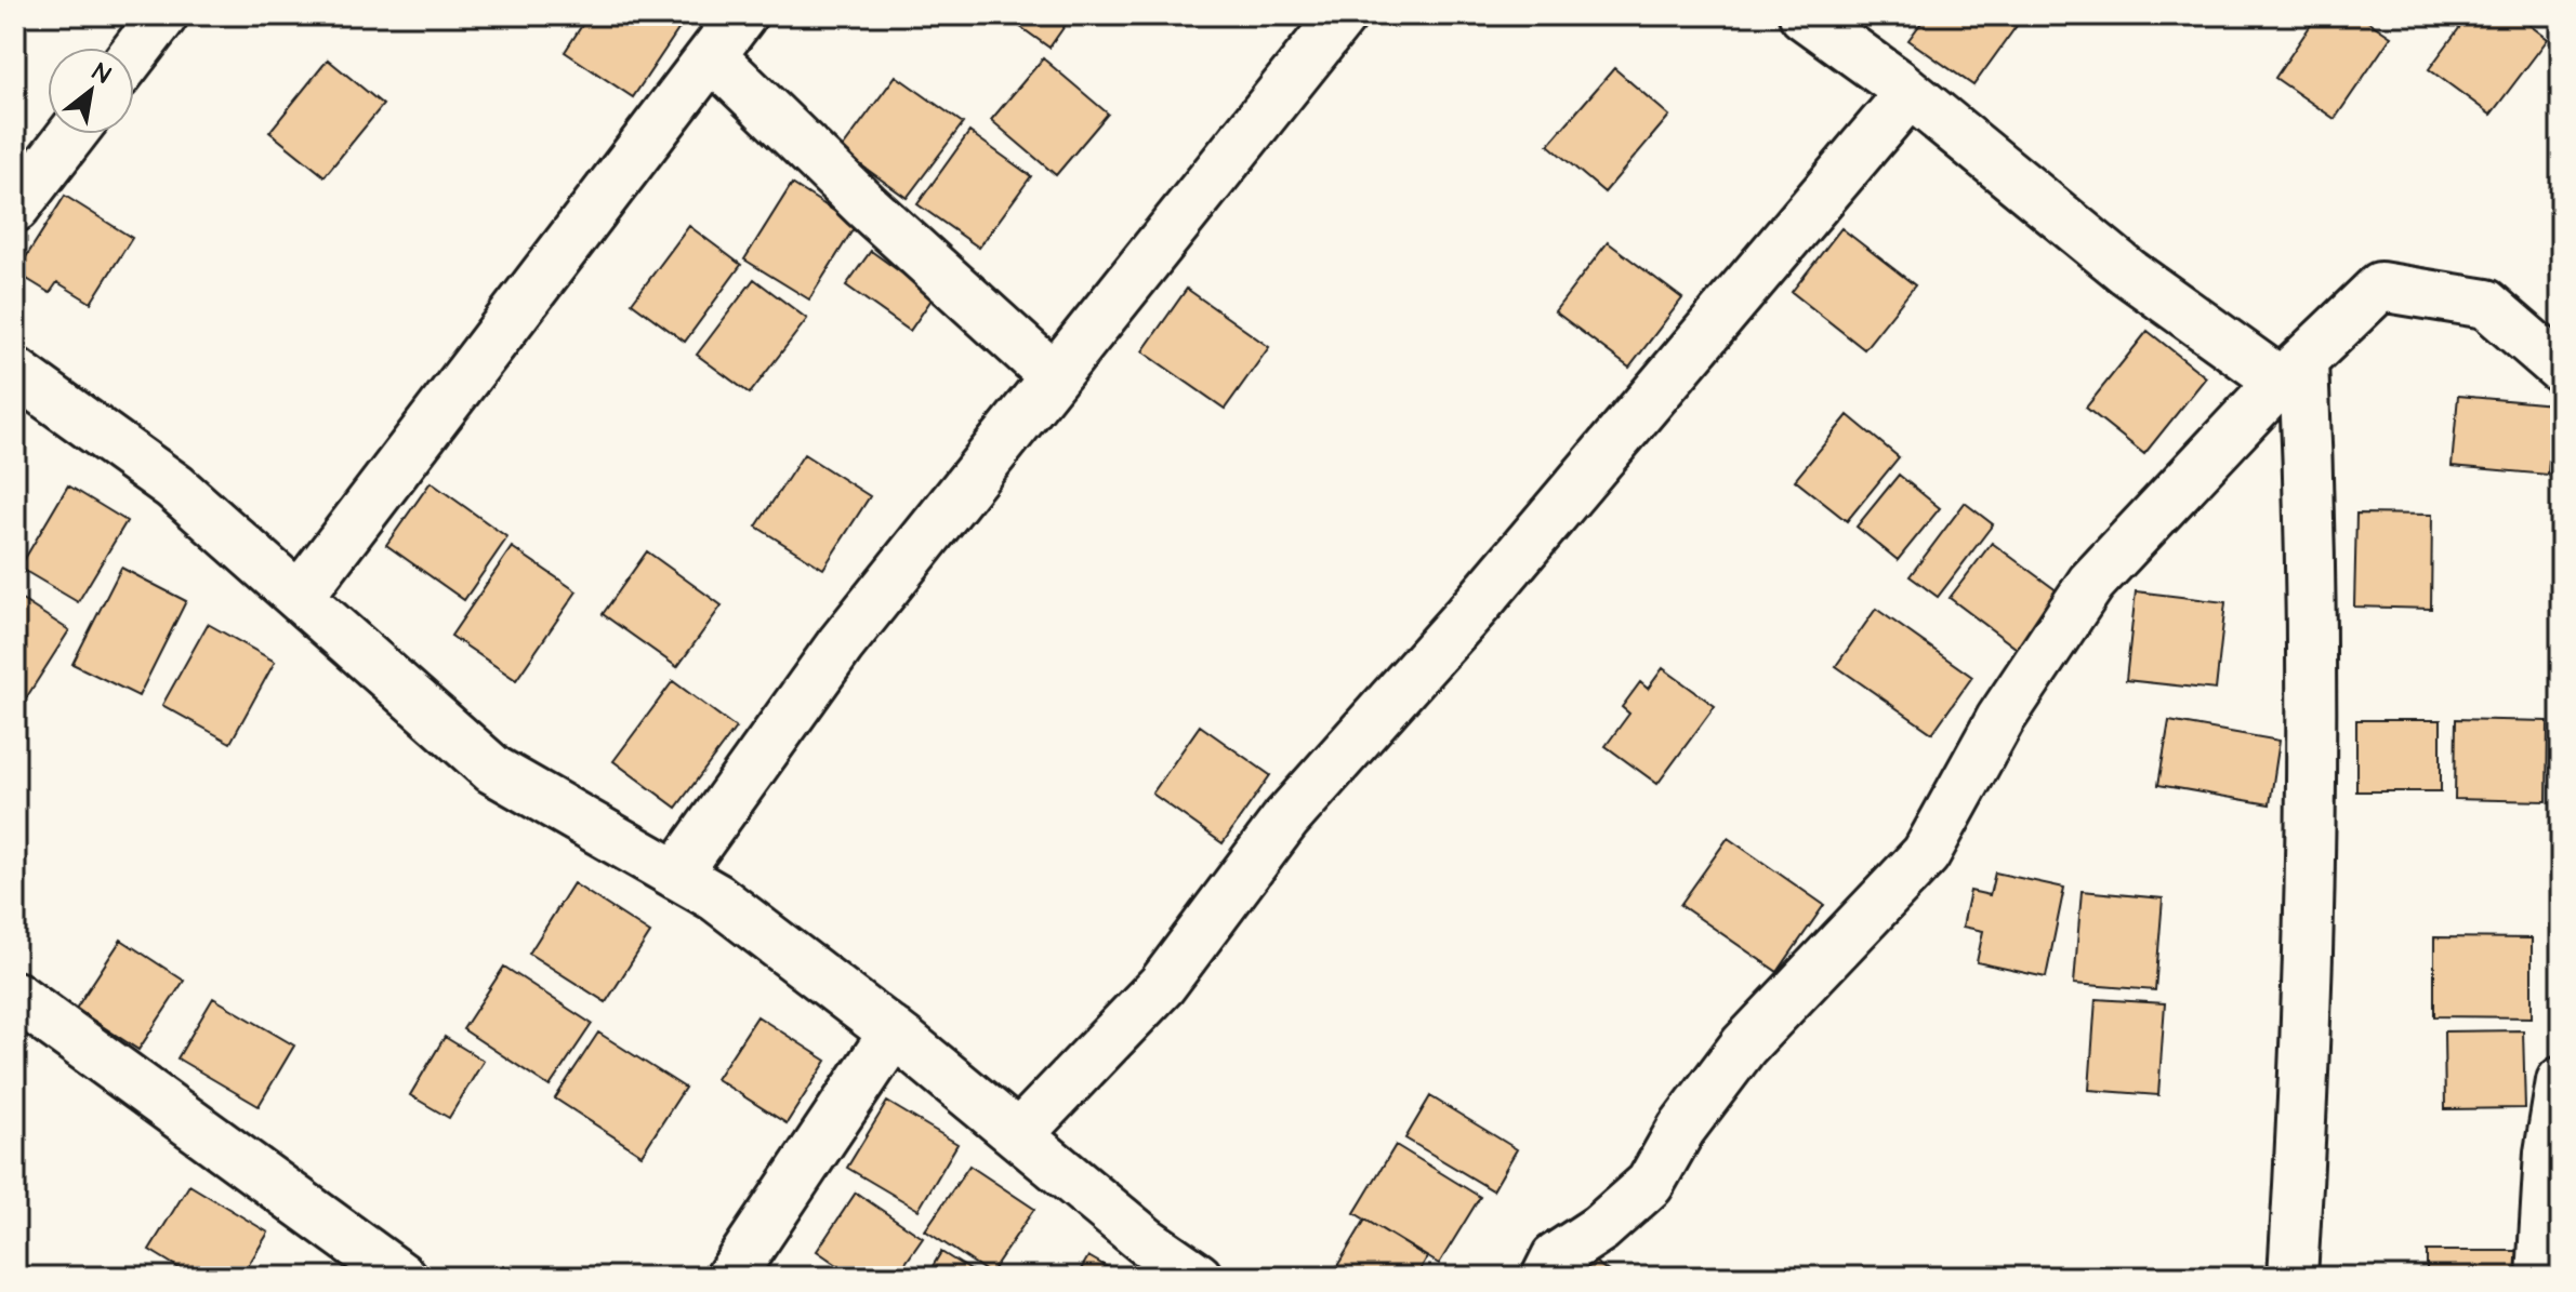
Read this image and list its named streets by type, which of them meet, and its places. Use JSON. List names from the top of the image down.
{
  "north": "top right"
}
